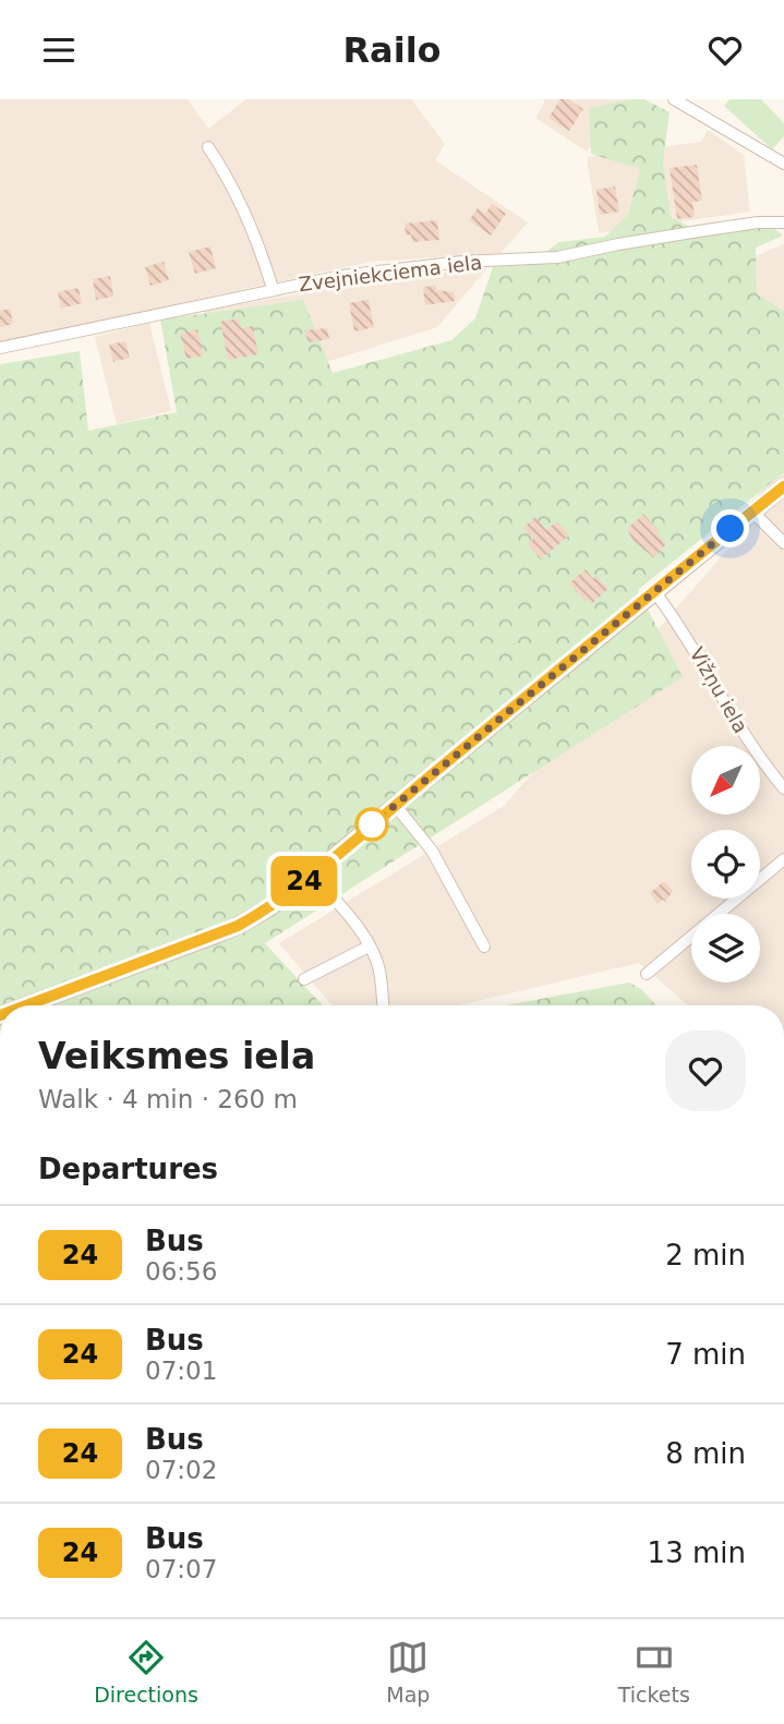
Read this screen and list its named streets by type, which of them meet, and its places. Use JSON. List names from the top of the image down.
{
  "streets": {
    "street": ["Zvejniekciema iela", "Vižņu iela"]
  },
  "lines": ["bus line 24"],
  "north": "bottom left",
  "page": {
    "header": "Railo",
    "on_map": "24",
    "heading": [
      ["Veiksmes iela", "Walk · 4 min · 260 m"],
      "Departures"
    ],
    "list": [
      {
        "mark": "24",
        "name": "Bus",
        "note": "06:56",
        "value": "2 min"
      },
      {
        "mark": "24",
        "name": "Bus",
        "note": "07:01",
        "value": "7 min"
      },
      {
        "mark": "24",
        "name": "Bus",
        "note": "07:02",
        "value": "8 min"
      },
      {
        "mark": "24",
        "name": "Bus",
        "note": "07:07",
        "value": "13 min"
      }
    ],
    "tabs": ["Directions", "Map", "Tickets"]
  }
}
